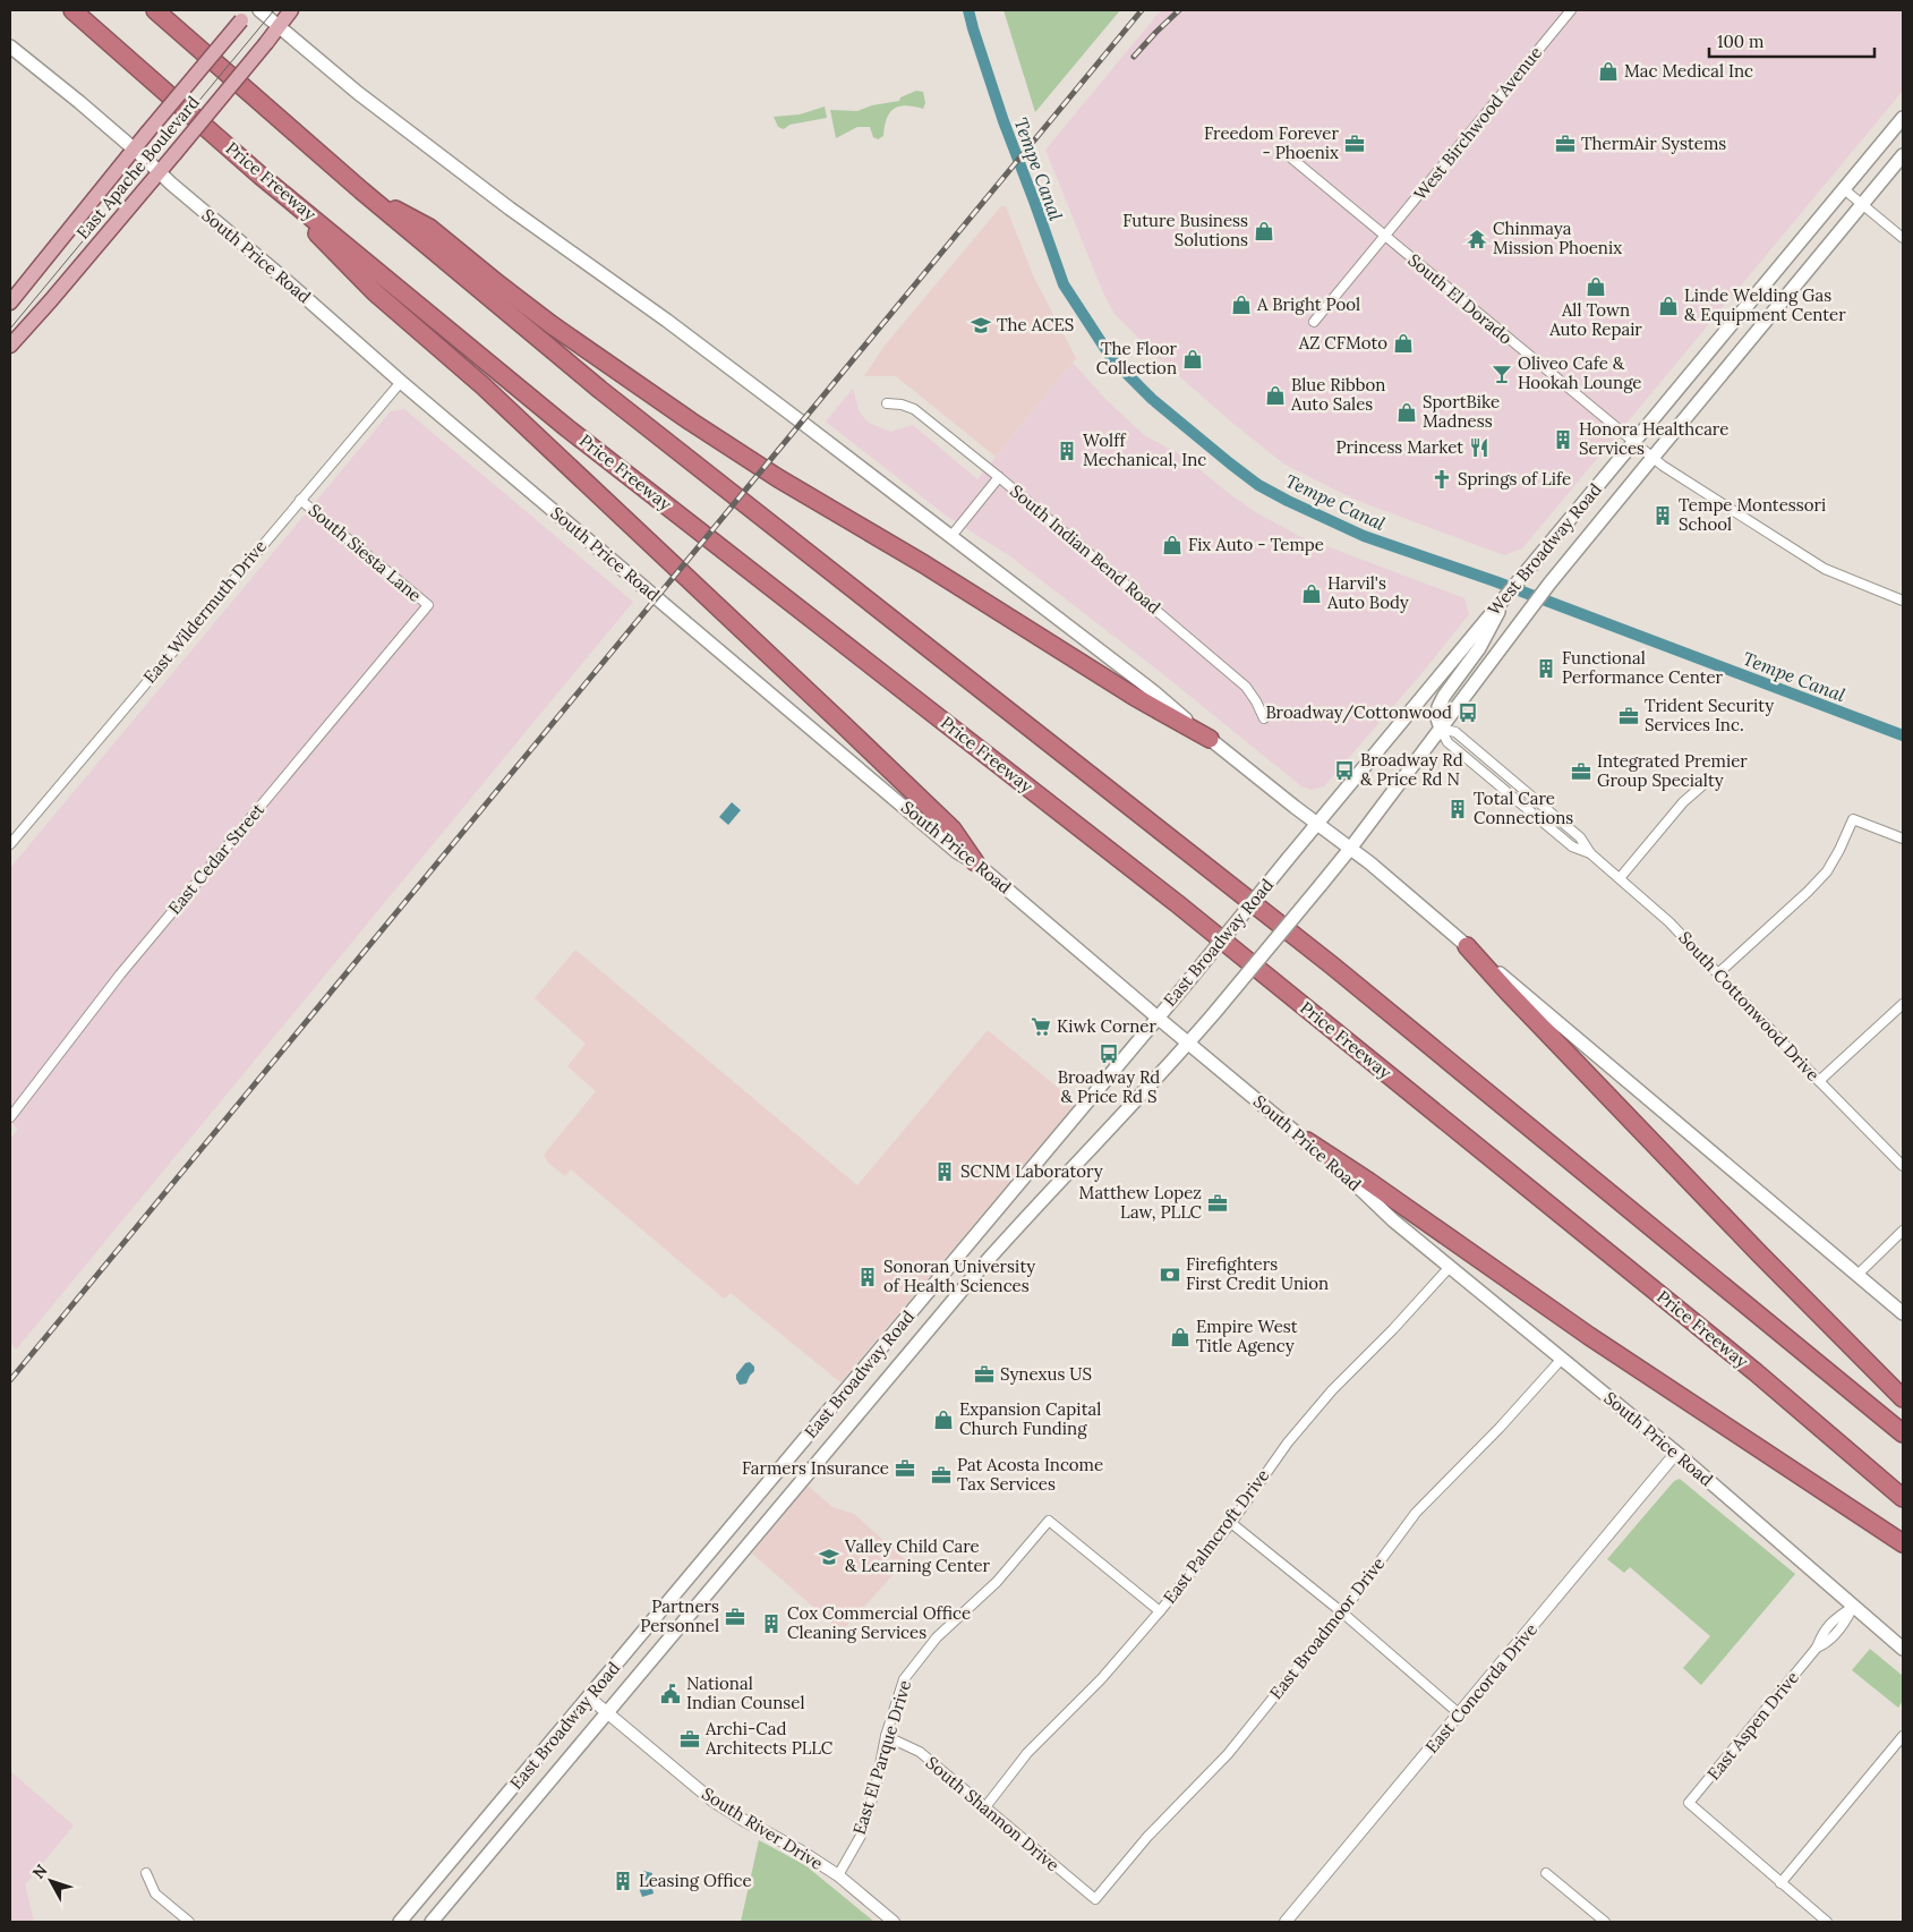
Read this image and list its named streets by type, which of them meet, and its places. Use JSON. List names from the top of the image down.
{
  "streets": {
    "highway": ["Price Freeway"],
    "main road": [
      "East Apache Boulevard",
      "South Price Road",
      "West Broadway Road",
      "East Broadway Road"
    ],
    "street": [
      "West Birchwood Avenue",
      "South El Dorado",
      "South Indian Bend Road",
      "South Siesta Lane",
      "East Wildermuth Drive",
      "East Cedar Street",
      "South Cottonwood Drive",
      "East Palmcroft Drive",
      "East Broadmoor Drive",
      "East Concorda Drive",
      "East Aspen Drive",
      "East El Parque Drive",
      "South Shannon Drive",
      "South River Drive"
    ]
  },
  "crossings": [
    ["West Birchwood Avenue", "South El Dorado"],
    ["East Apache Boulevard", "South Price Road"],
    ["South Price Road", "East Wildermuth Drive"],
    ["South Price Road", "East Broadway Road"],
    ["South Price Road", "East Palmcroft Drive"],
    ["South Price Road", "East Broadmoor Drive"],
    ["South Price Road", "East Concorda Drive"],
    ["South Price Road", "East Aspen Drive"],
    ["South El Dorado", "West Broadway Road"],
    ["West Broadway Road", "East Broadway Road"],
    ["West Broadway Road", "South Cottonwood Drive"],
    ["South Siesta Lane", "East Wildermuth Drive"],
    ["South Siesta Lane", "East Cedar Street"],
    ["East Broadway Road", "South River Drive"],
    ["East Palmcroft Drive", "East El Parque Drive"],
    ["East Palmcroft Drive", "South Shannon Drive"],
    ["East Broadmoor Drive", "South Shannon Drive"],
    ["East El Parque Drive", "South Shannon Drive"],
    ["East El Parque Drive", "South River Drive"]
  ],
  "water": ["Tempe Canal"],
  "places": {
    "shop": [
      "Mac Medical Inc",
      "Future Business Solutions",
      "All Town Auto Repair",
      "A Bright Pool",
      "Linde Welding Gas & Equipment Center",
      "AZ CFMoto",
      "The Floor Collection",
      "Blue Ribbon Auto Sales",
      "SportBike Madness",
      "Fix Auto - Tempe",
      "Harvil's Auto Body",
      "Empire West Title Agency",
      "Expansion Capital Church Funding"
    ],
    "office": [
      "Freedom Forever - Phoenix",
      "ThermAir Systems",
      "Trident Security Services Inc.",
      "Integrated Premier Group Specialty",
      "Matthew Lopez Law, PLLC",
      "Synexus US",
      "Farmers Insurance",
      "Pat Acosta Income Tax Services",
      "Partners Personnel",
      "Archi-Cad Architects PLLC"
    ],
    "temple": ["Chinmaya Mission Phoenix"],
    "school or university": ["The ACES", "Valley Child Care & Learning Center"],
    "bar": ["Oliveo Cafe & Hookah Lounge"],
    "building": [
      "Honora Healthcare Services",
      "Wolff Mechanical, Inc",
      "Tempe Montessori School",
      "Functional Performance Center",
      "Total Care Connections",
      "SCNM Laboratory",
      "Sonoran University of Health Sciences",
      "Cox Commercial Office Cleaning Services",
      "Leasing Office"
    ],
    "restaurant": ["Princess Market"],
    "church": ["Springs of Life"],
    "bus stop": ["Broadway/Cottonwood", "Broadway Rd & Price Rd N", "Broadway Rd & Price Rd S"],
    "supermarket": ["Kiwk Corner"],
    "bank": ["Firefighters First Credit Union"],
    "public building": ["National Indian Counsel"]
  },
  "scale_bar": "100 m",
  "north": "top left"
}
